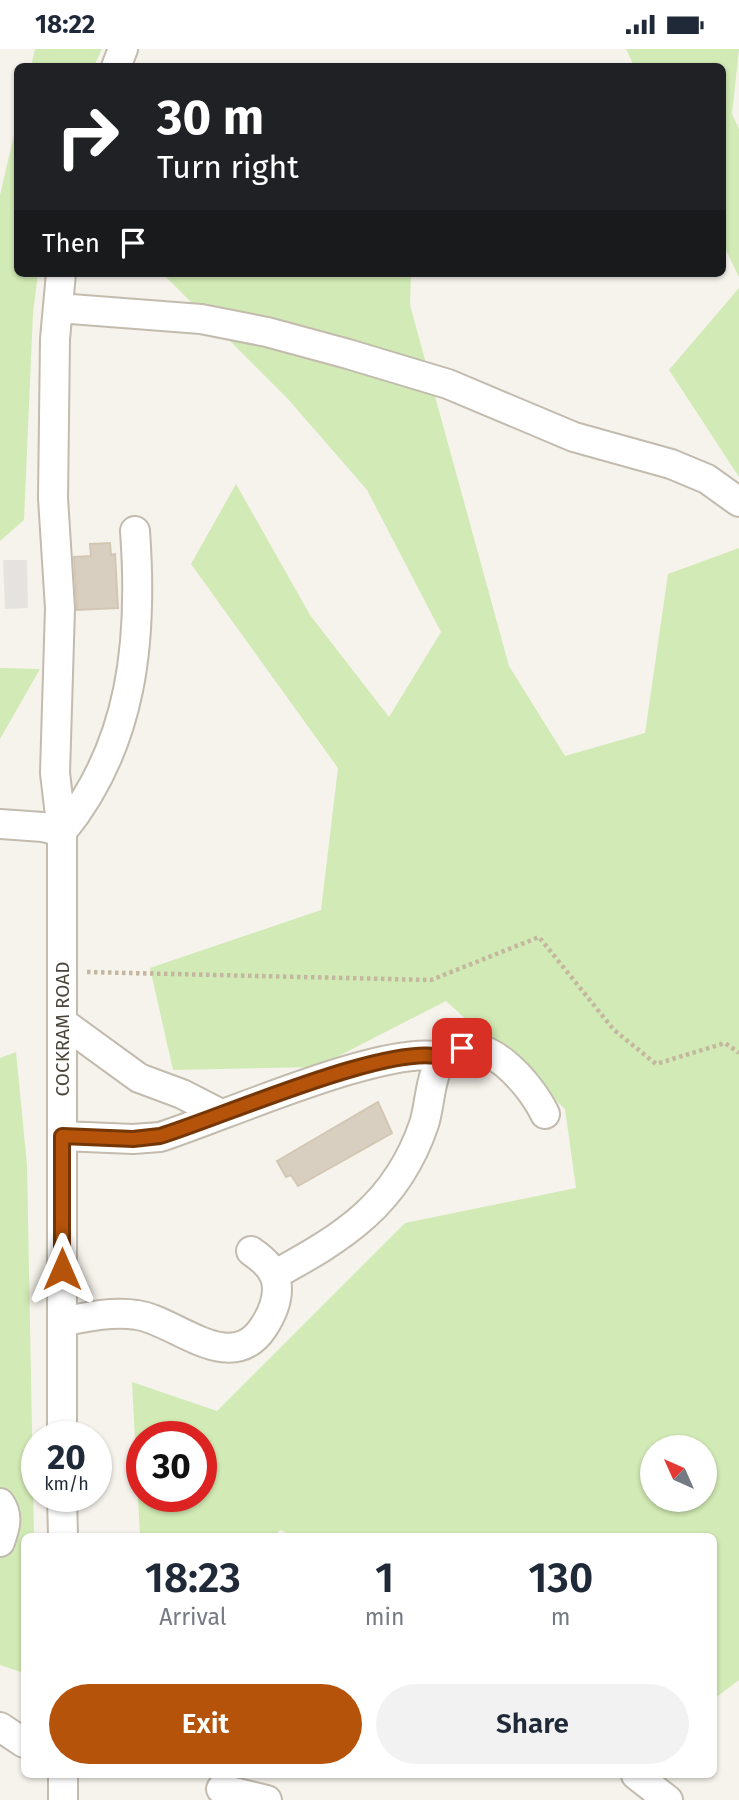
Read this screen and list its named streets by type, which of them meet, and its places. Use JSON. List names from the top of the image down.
{
  "streets": {
    "street": ["COCKRAM ROAD"]
  },
  "north": "top left",
  "page": {
    "status": "18:22",
    "turn": ["30 m", "Turn right"],
    "then": "Then",
    "speed": "20 km/h",
    "limit": "30",
    "eta": [
      "18:23",
      "Arrival",
      "1",
      "min",
      "130",
      "m"
    ],
    "buttons": ["Exit", "Share"]
  }
}
